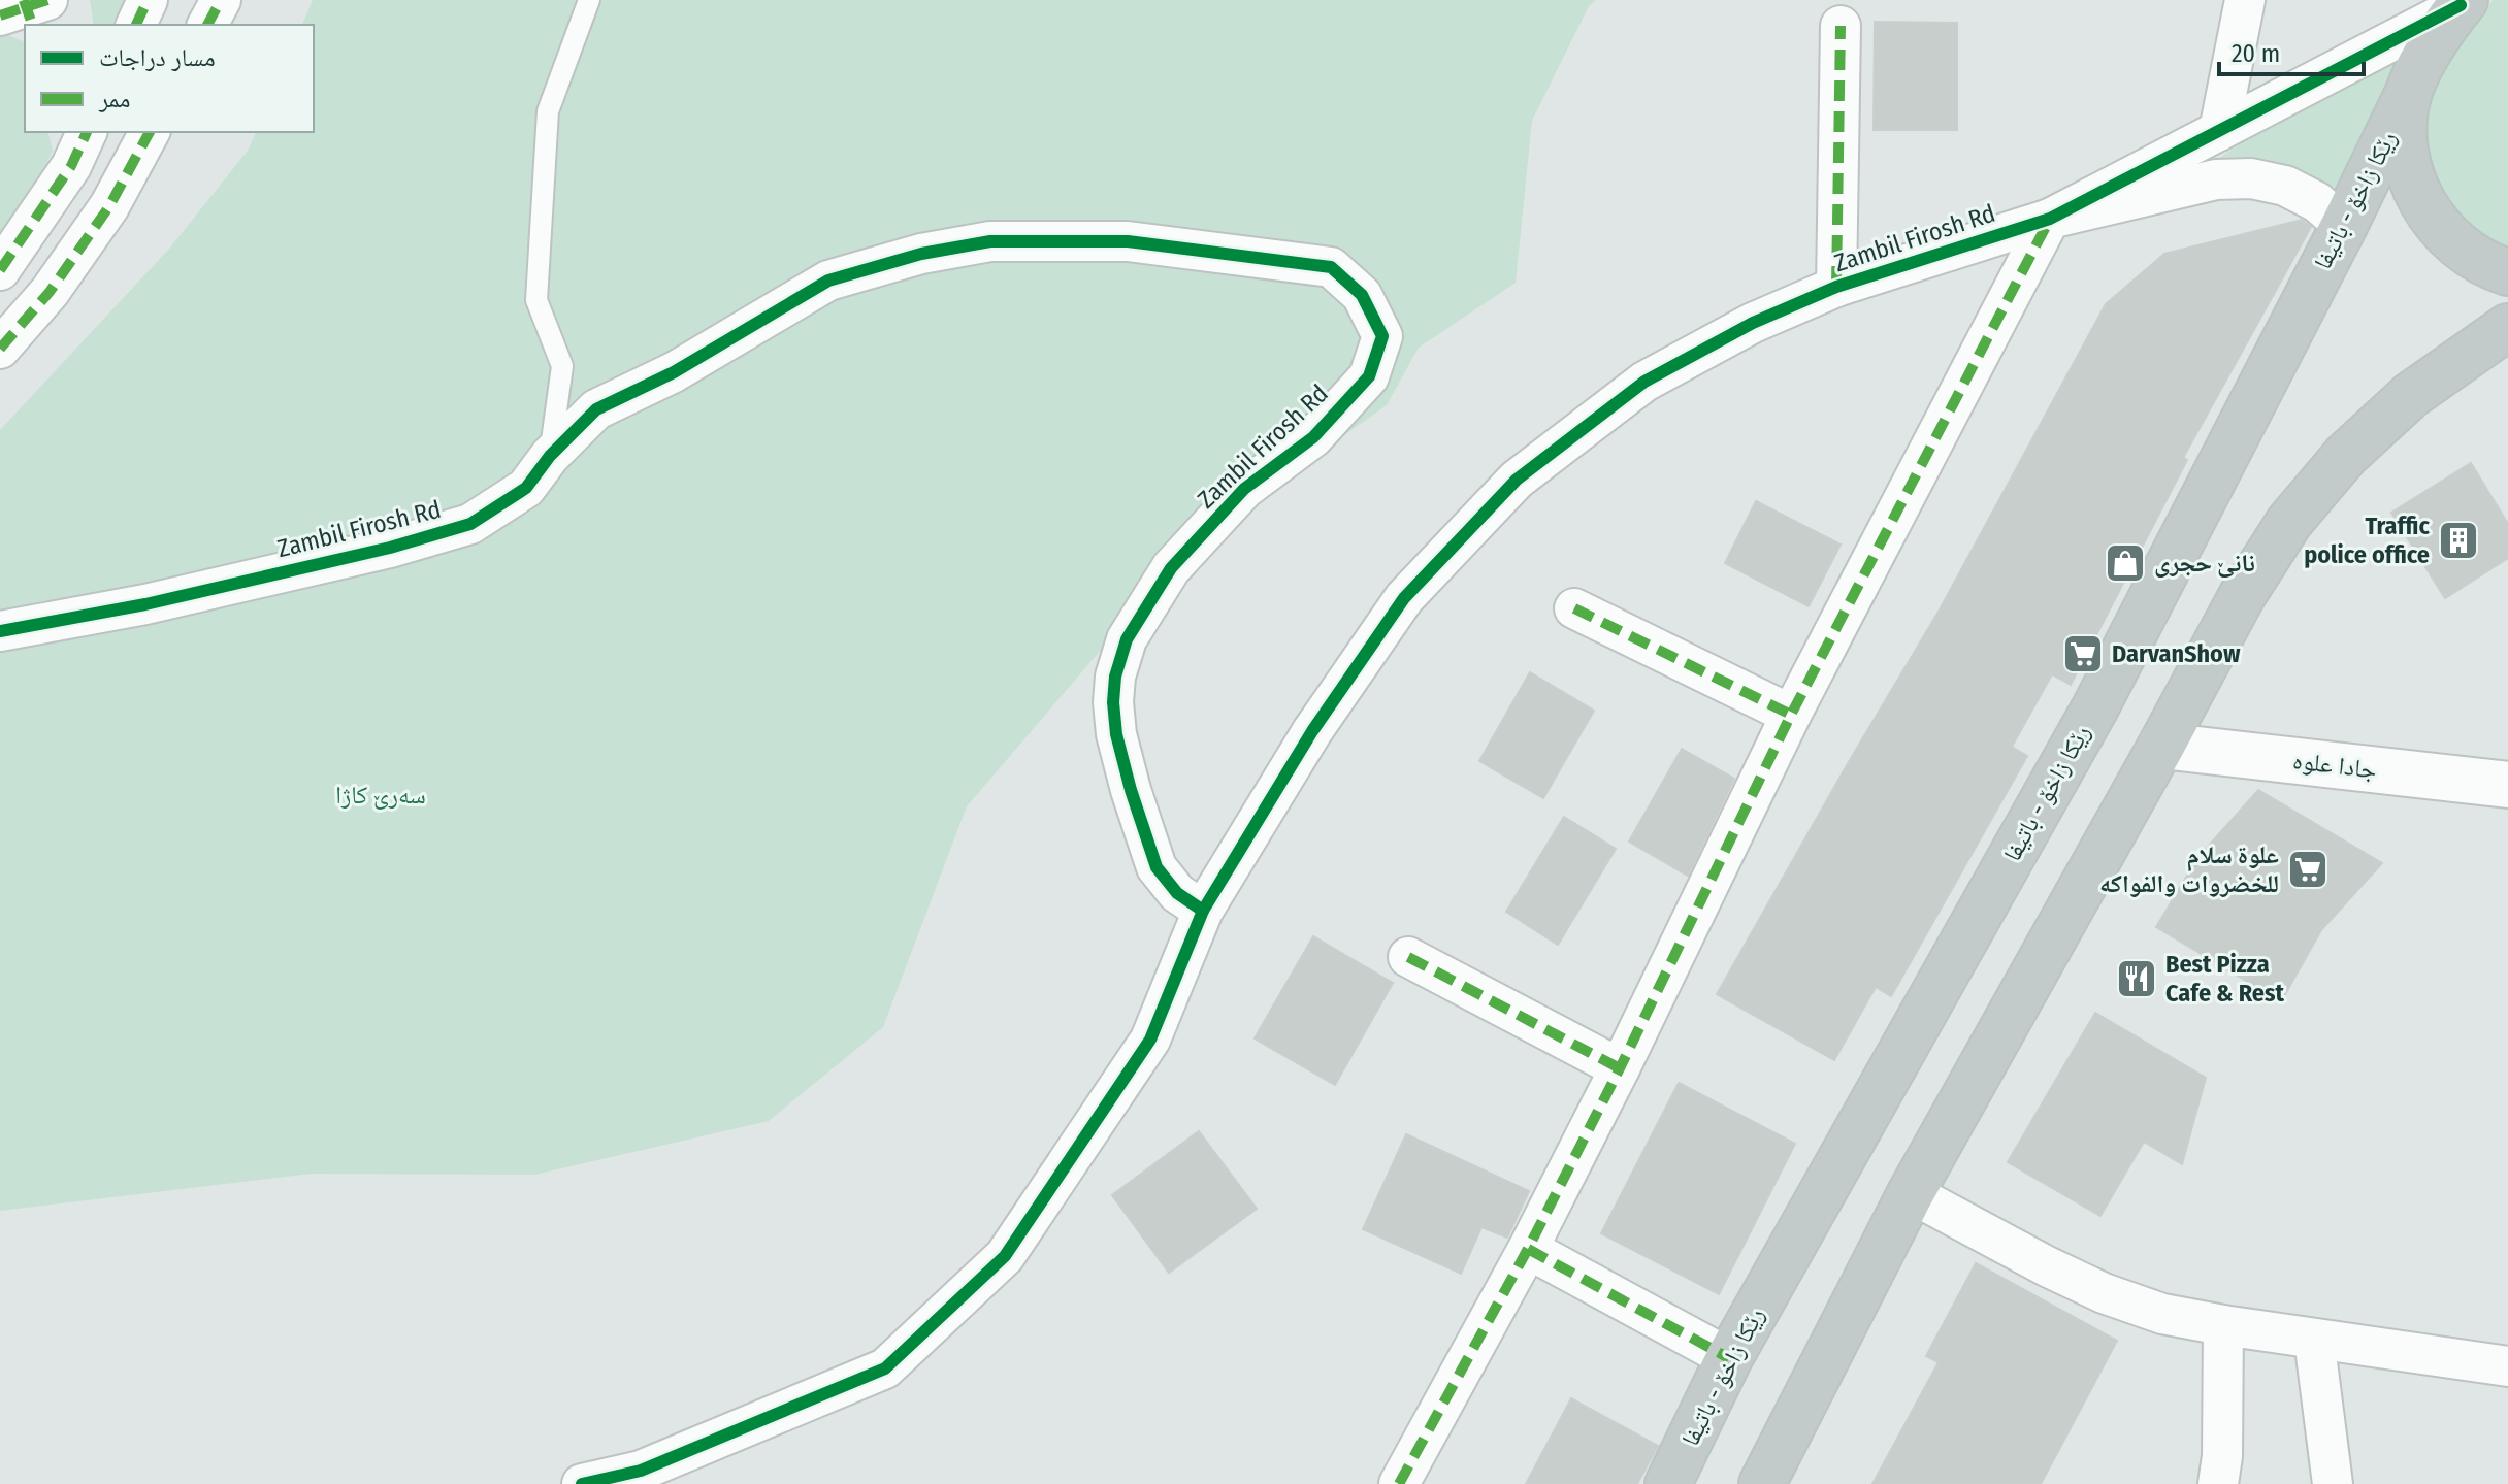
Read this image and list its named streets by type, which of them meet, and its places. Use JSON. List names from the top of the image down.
{
  "streets": {
    "highway": ["رێکا زاخۆ - باتیفا"],
    "street": ["Zambil Firosh Rd", "جادا علوه"]
  },
  "crossings": [
    ["رێکا زاخۆ - باتیفا", "Zambil Firosh Rd"]
  ],
  "parks": ["سەرێ کاژا"],
  "places": {
    "building": ["Traffic police office"],
    "shop": ["نانێ حجری"],
    "supermarket": ["DarvanShow", "علوة سلام للخضروات والفواكه"],
    "restaurant": ["Best Pizza Cafe & Rest"]
  },
  "legend": ["مسار دراجات", "ممر"],
  "scale_bar": "20 m"
}
